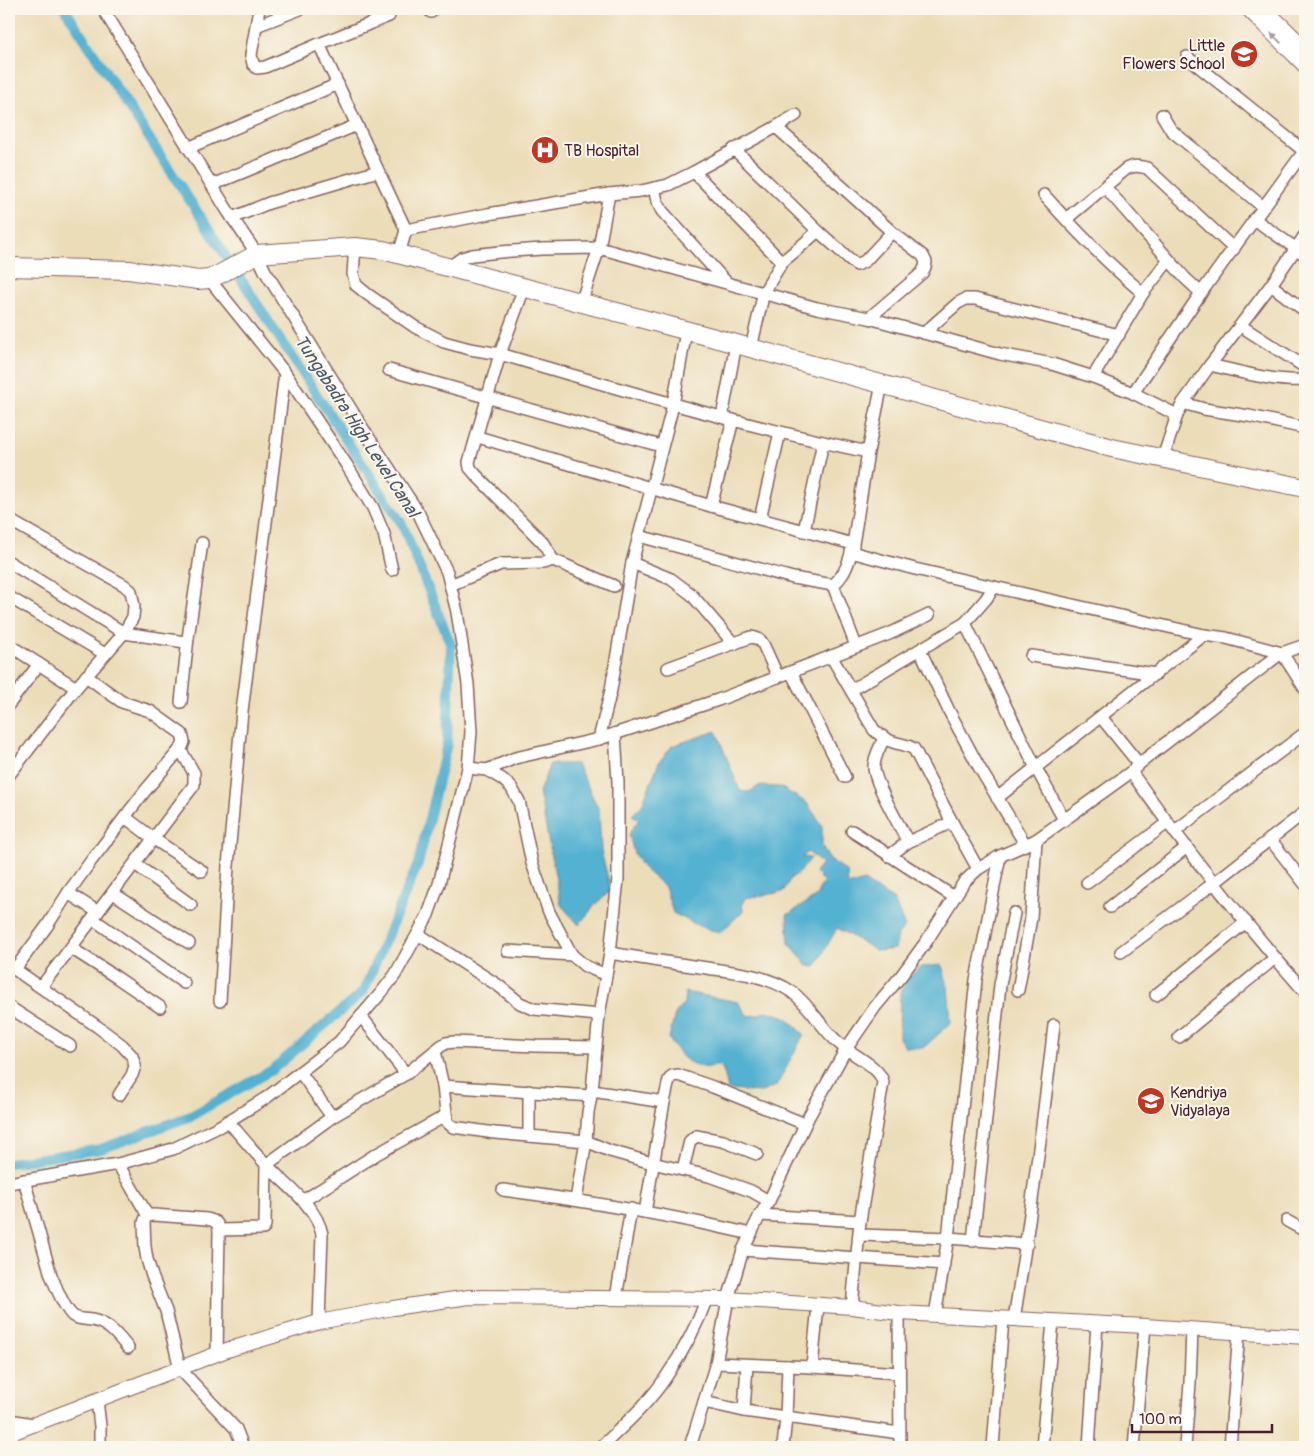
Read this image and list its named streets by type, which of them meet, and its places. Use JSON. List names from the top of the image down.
{
  "water": ["Tungabadra High Level Canal"],
  "places": {
    "school or university": ["Little Flowers School", "Kendriya Vidyalaya"],
    "hospital": ["TB Hospital"]
  },
  "scale_bar": "100 m"
}
